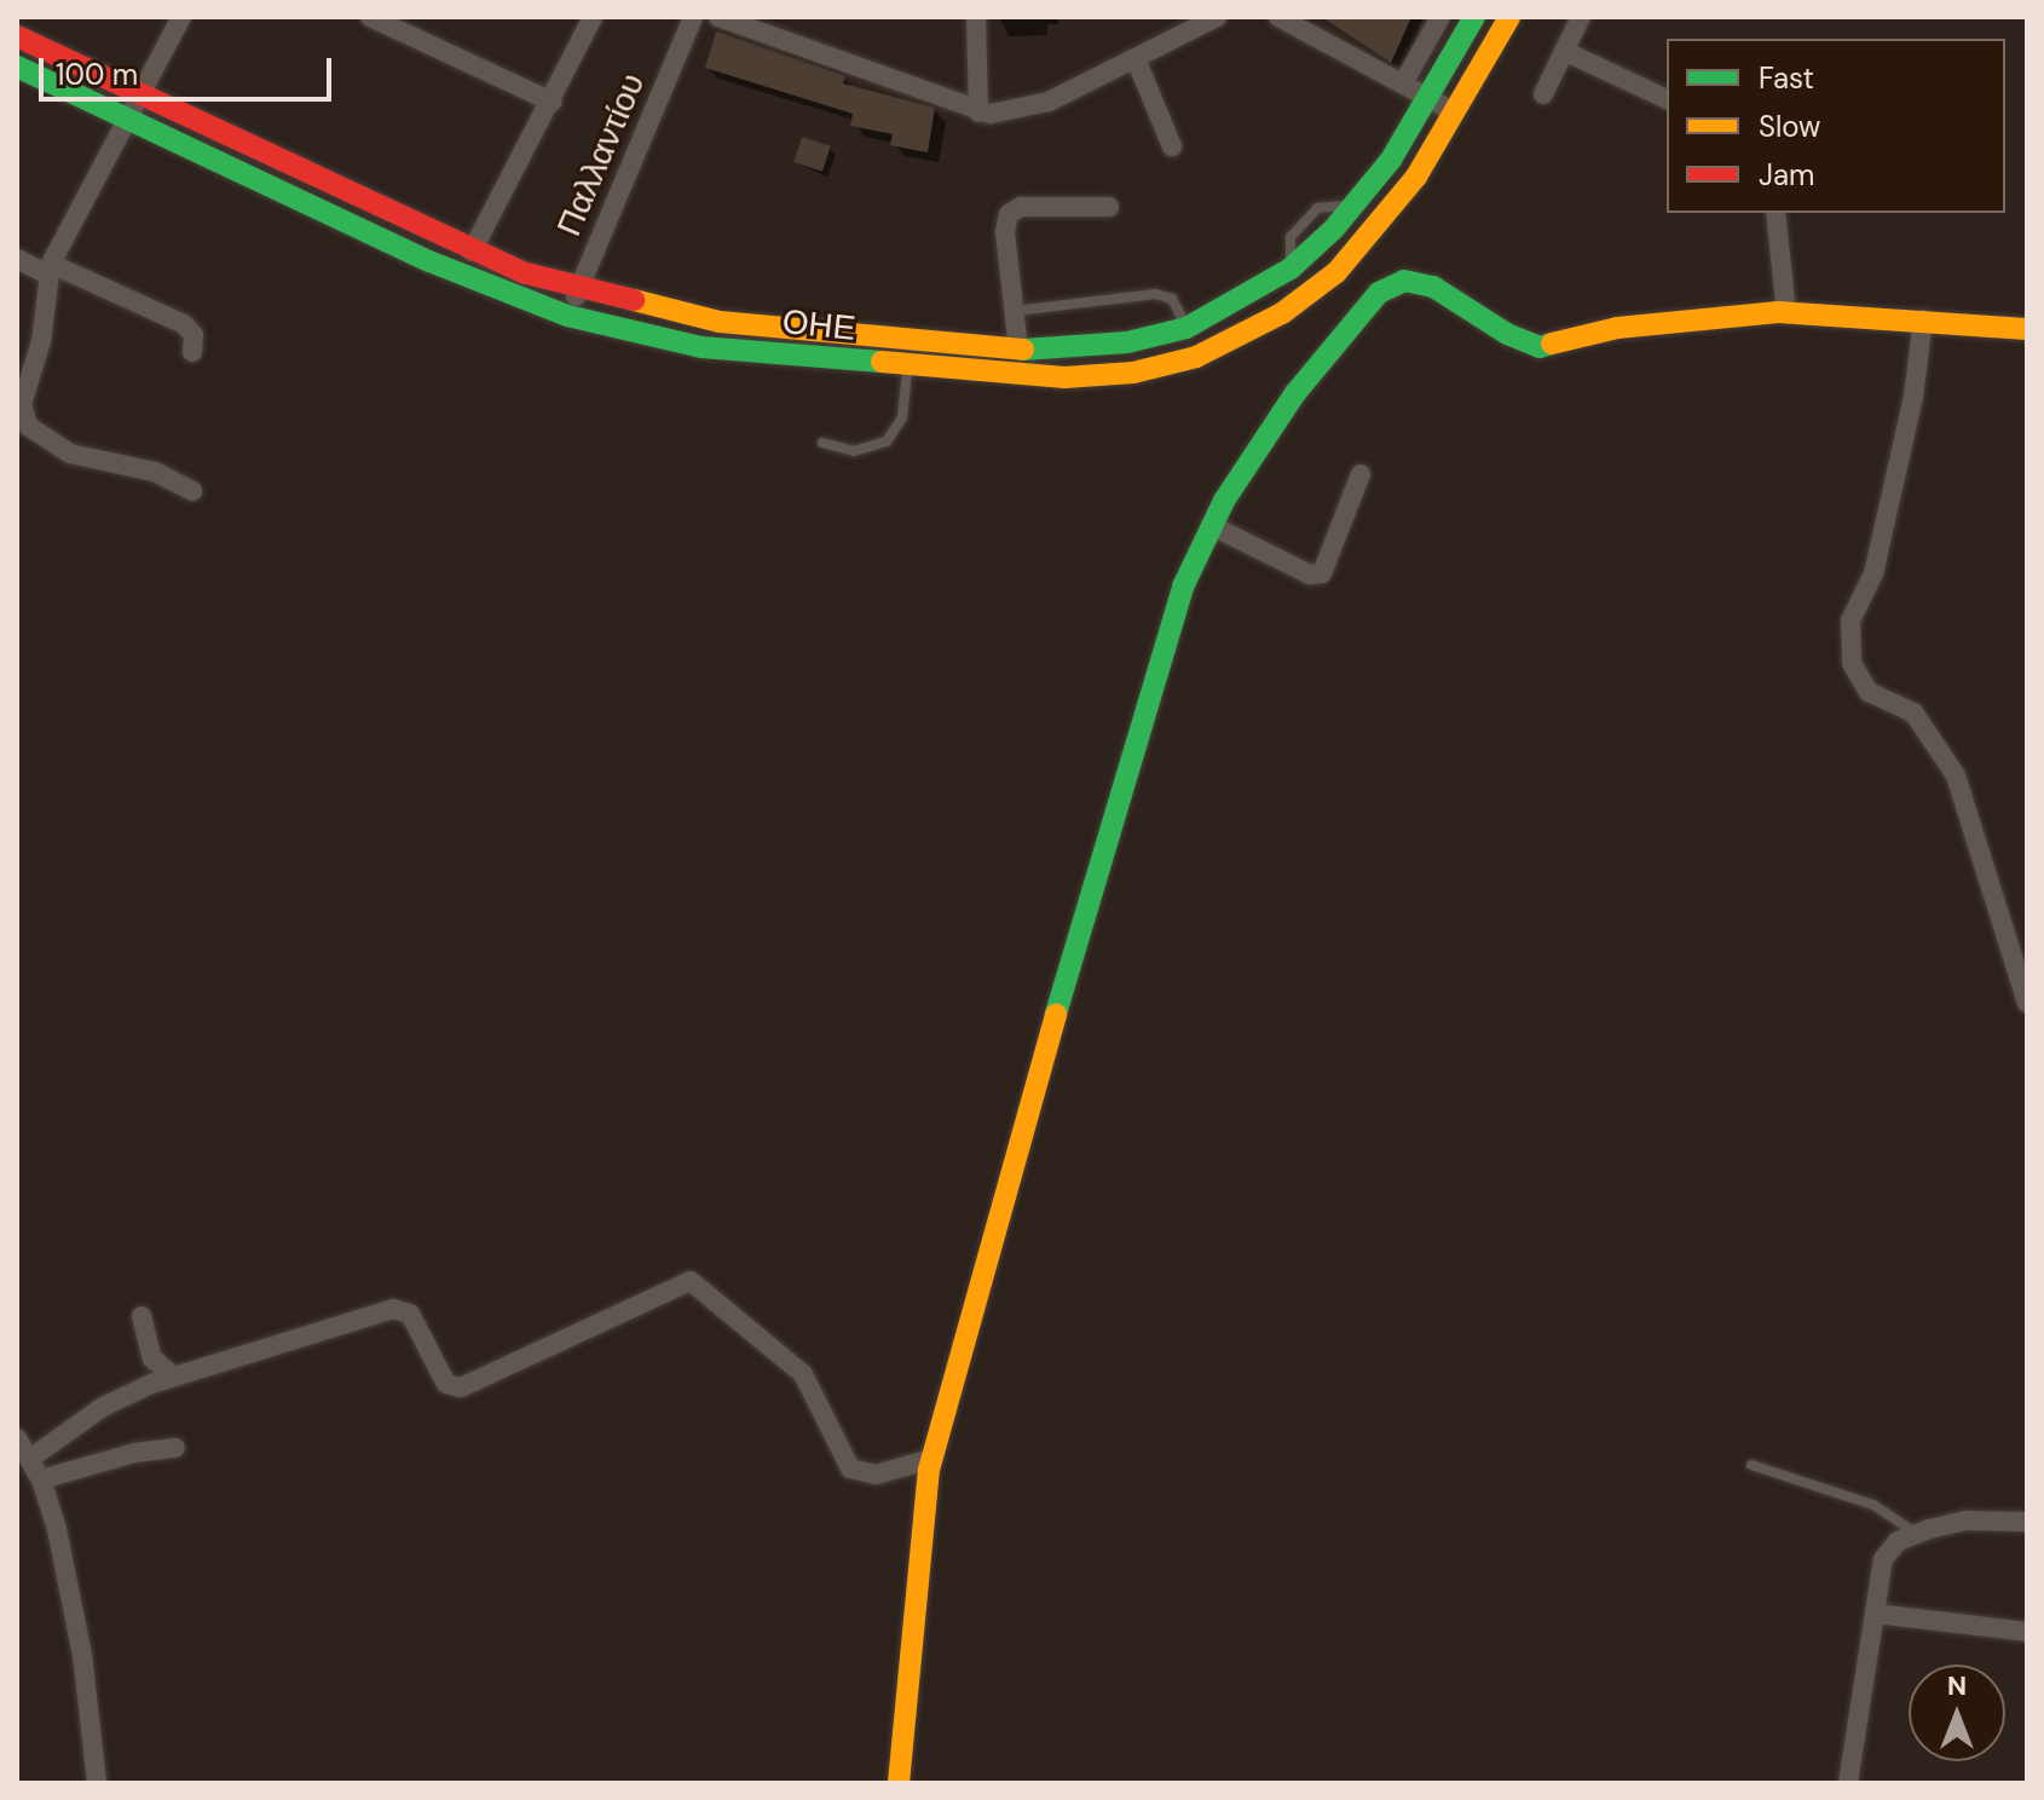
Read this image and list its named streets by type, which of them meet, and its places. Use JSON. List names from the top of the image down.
{
  "streets": {
    "main road": ["ΟΗΕ"],
    "street": ["Παλλαντίου"]
  },
  "crossings": [
    ["Παλλαντίου", "ΟΗΕ"]
  ],
  "legend": ["Fast", "Slow", "Jam"],
  "scale_bar": "100 m",
  "north": "top"
}
